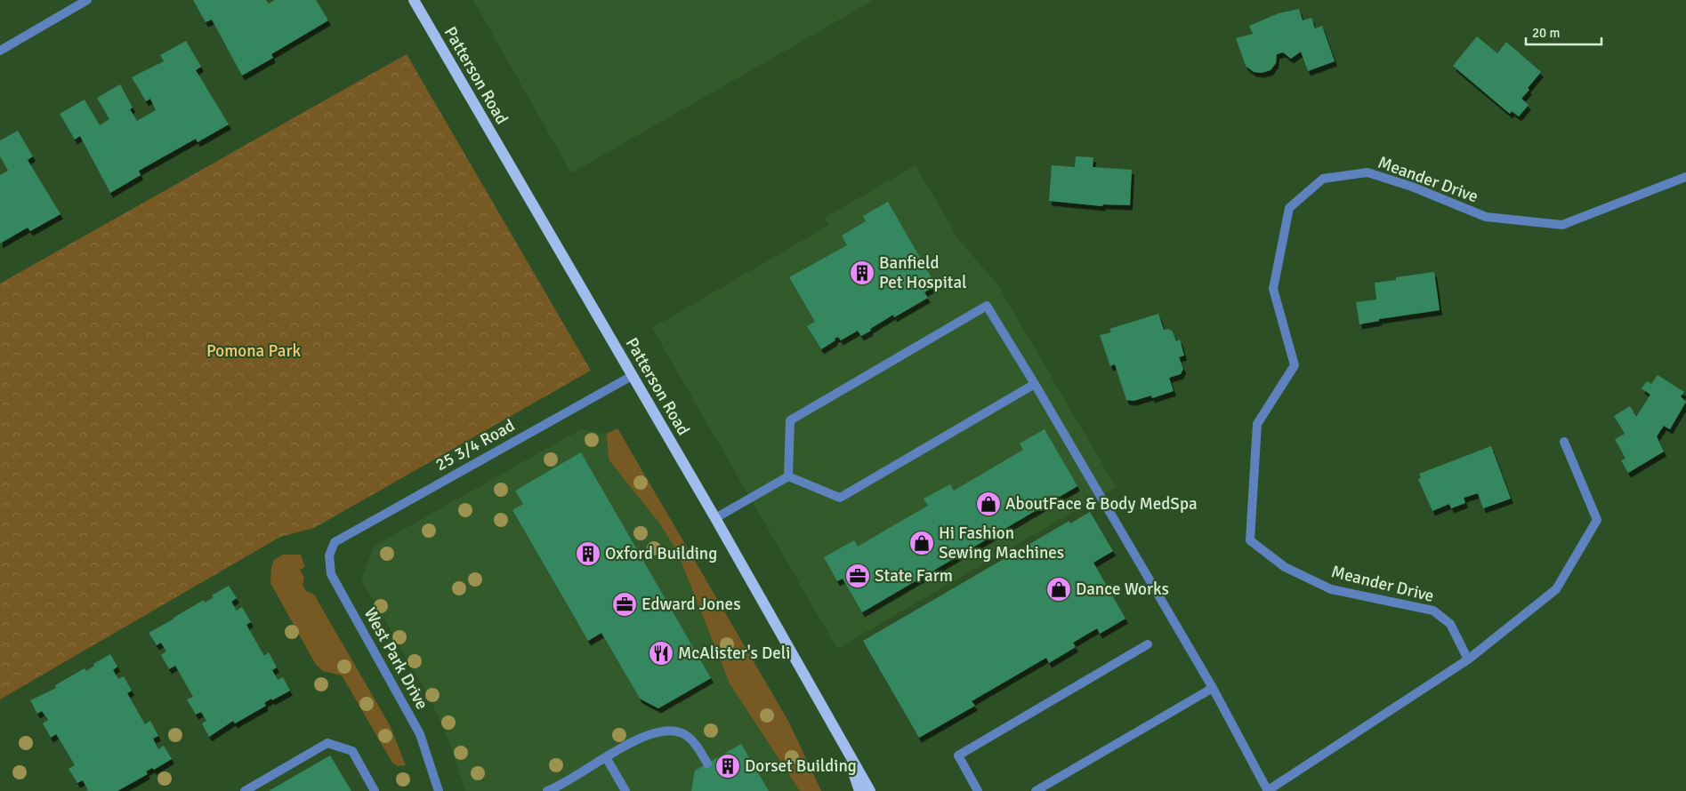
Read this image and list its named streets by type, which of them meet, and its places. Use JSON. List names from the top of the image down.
{
  "streets": {
    "main road": ["Patterson Road"],
    "street": ["Meander Drive", "25 3/4 Road", "West Park Drive"]
  },
  "crossings": [
    ["Patterson Road", "25 3/4 Road"],
    ["25 3/4 Road", "West Park Drive"]
  ],
  "parks": ["Pomona Park"],
  "places": {
    "building": ["Banfield Pet Hospital", "Oxford Building", "Dorset Building"],
    "shop": ["AboutFace & Body MedSpa", "Hi Fashion Sewing Machines", "Dance Works"],
    "office": ["State Farm", "Edward Jones"],
    "restaurant": ["McAlister's Deli"]
  },
  "scale_bar": "20 m"
}
